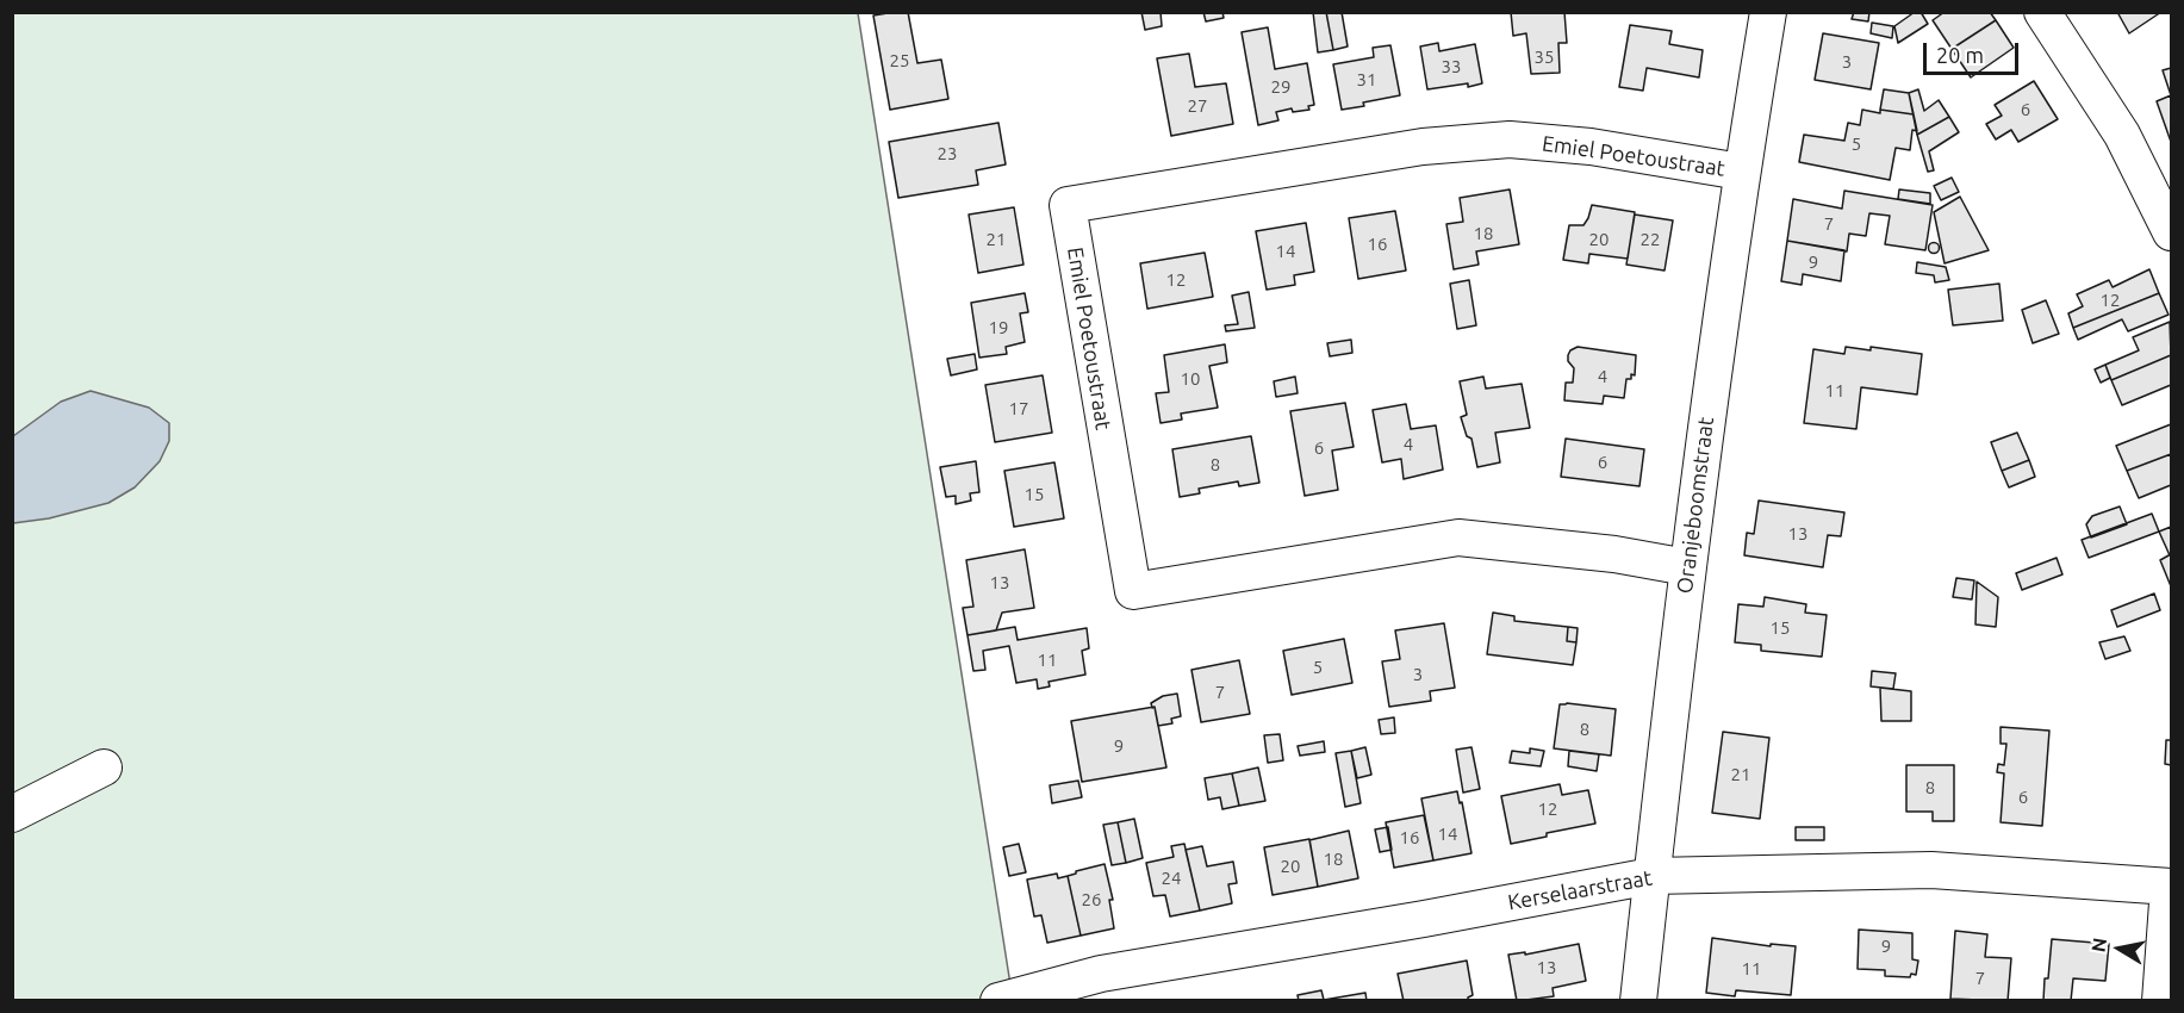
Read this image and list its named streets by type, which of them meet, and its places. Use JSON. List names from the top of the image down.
{
  "streets": {
    "street": ["Emiel Poetoustraat", "Oranjeboomstraat", "Kerselaarstraat"]
  },
  "crossings": [
    ["Emiel Poetoustraat", "Oranjeboomstraat"],
    ["Oranjeboomstraat", "Kerselaarstraat"]
  ],
  "house_numbers": [
    "35",
    "25",
    "3",
    "33",
    "31",
    "29",
    "27",
    "6",
    "5",
    "23",
    "7",
    "18",
    "21",
    "20",
    "22",
    "16",
    "14",
    "9",
    "12",
    "12",
    "19",
    "4",
    "10",
    "11",
    "17",
    "4",
    "6",
    "6",
    "8",
    "15",
    "13",
    "13",
    "15",
    "11",
    "5",
    "3",
    "7",
    "8",
    "9",
    "21",
    "8",
    "6",
    "12",
    "14",
    "16",
    "18",
    "20",
    "24",
    "26",
    "9",
    "13",
    "11",
    "7"
  ],
  "scale_bar": "20 m",
  "north": "left"
}
